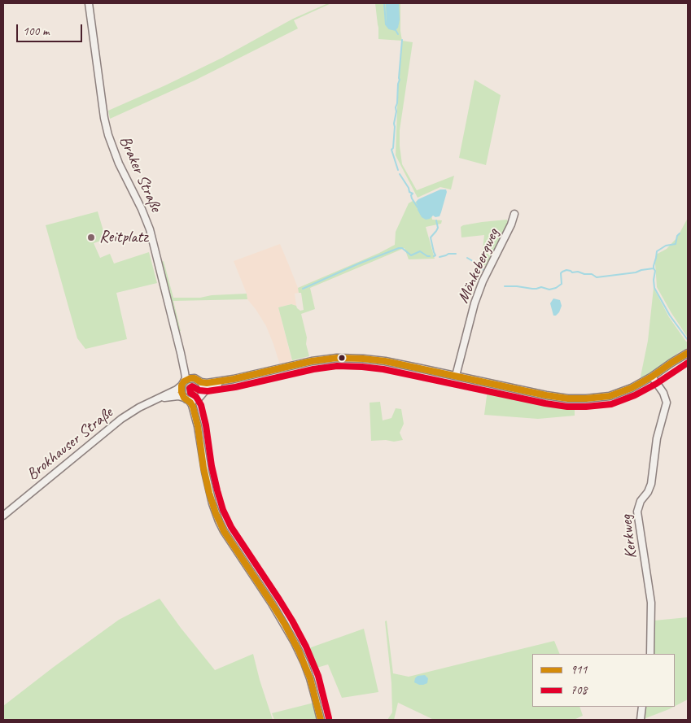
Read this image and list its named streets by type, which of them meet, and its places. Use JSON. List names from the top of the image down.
{
  "streets": {
    "street": [
      "Braker Straße",
      "Mönkebergweg",
      "Brokhauser Straße",
      "Kerkweg"
    ]
  },
  "crossings": [
    ["Braker Straße", "Brokhauser Straße"]
  ],
  "places": ["Reitplatz"],
  "lines": ["transit line 911", "transit line 708"],
  "legend": ["911", "708"],
  "scale_bar": "100 m"
}
